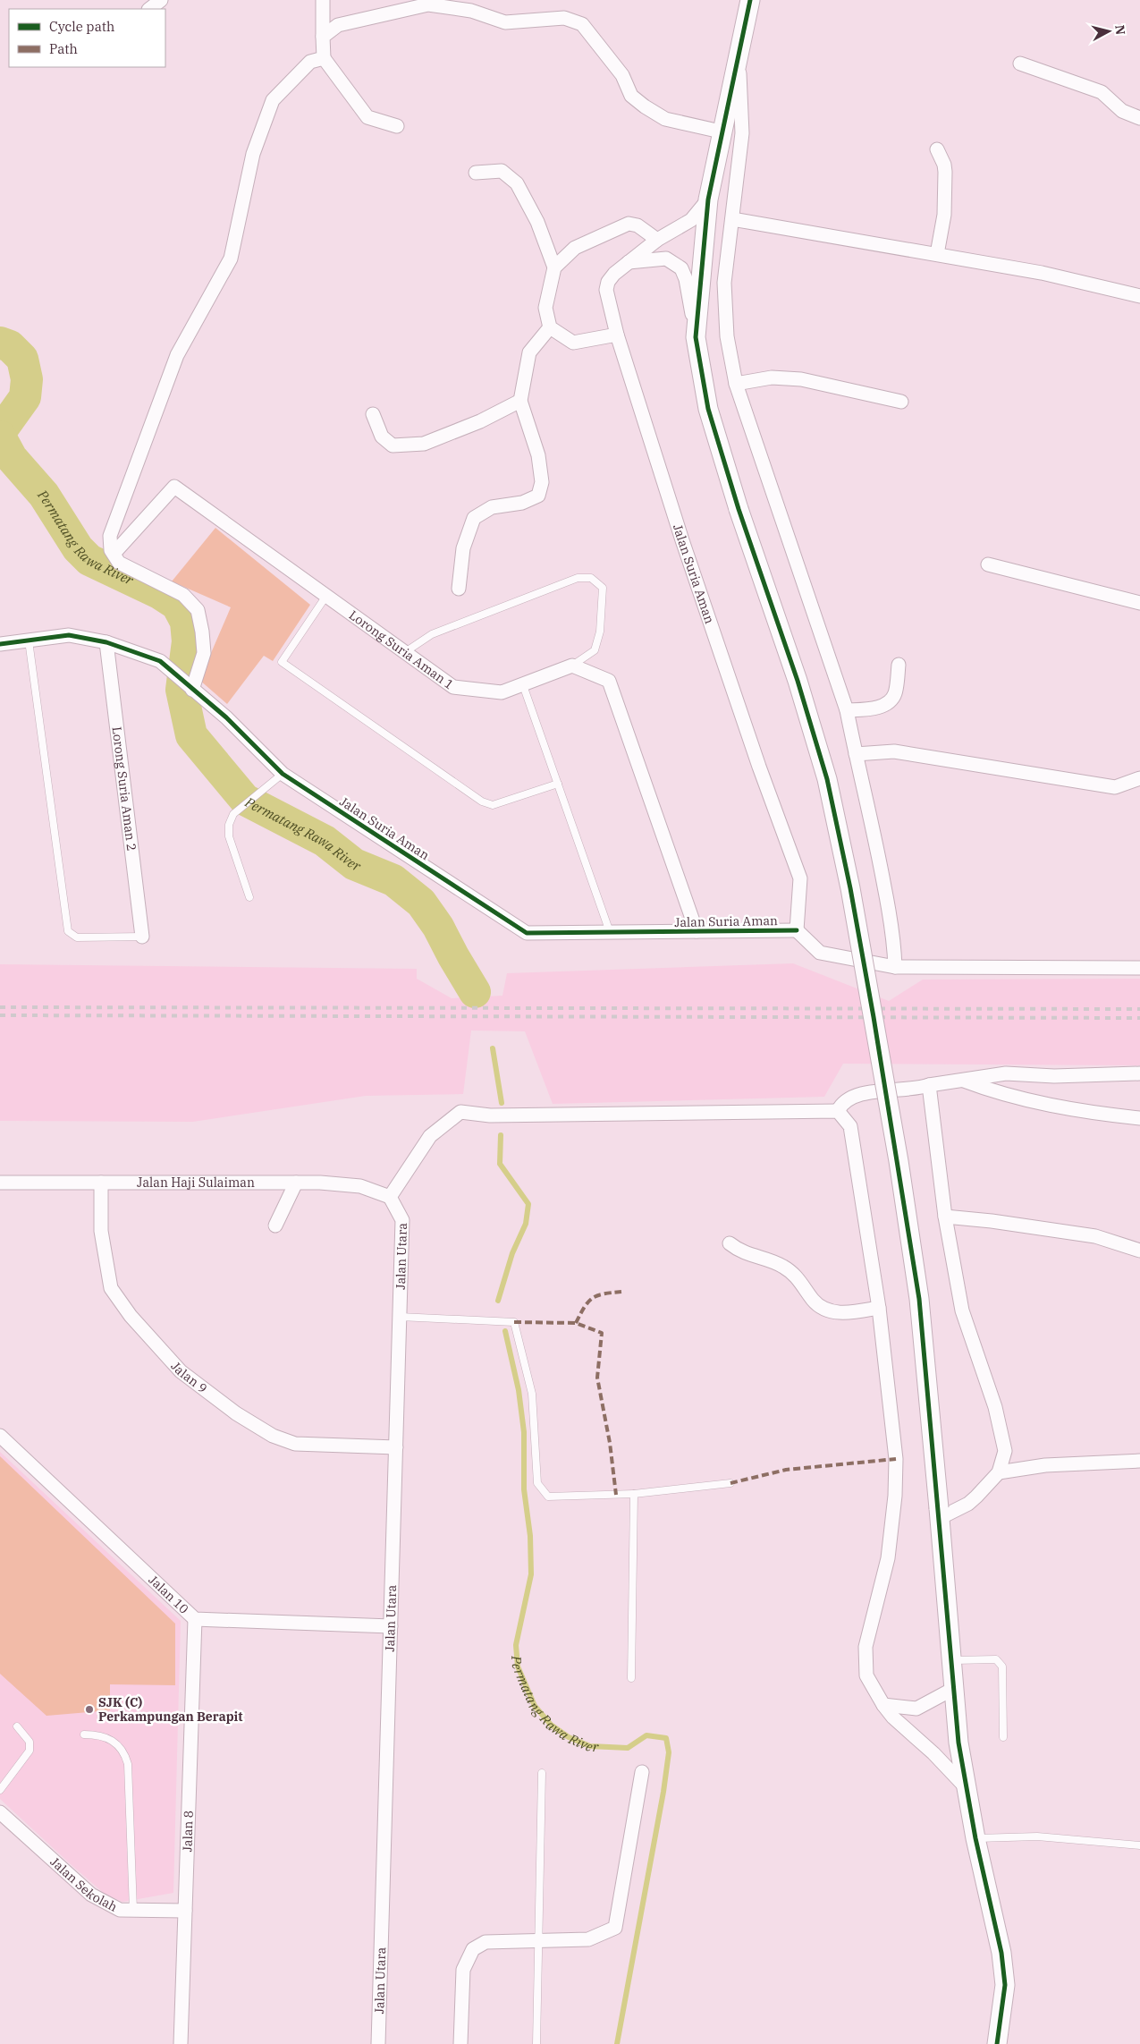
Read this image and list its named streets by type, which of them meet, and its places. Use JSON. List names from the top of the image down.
{
  "streets": {
    "street": [
      "Jalan Suria Aman",
      "Lorong Suria Aman 1",
      "Lorong Suria Aman 2",
      "Jalan Haji Sulaiman",
      "Jalan Utara",
      "Jalan 9",
      "Jalan 10",
      "Jalan 8",
      "Jalan Sekolah"
    ]
  },
  "crossings": [
    ["Jalan Suria Aman", "Lorong Suria Aman 2"],
    ["Jalan Haji Sulaiman", "Jalan Utara"],
    ["Jalan Haji Sulaiman", "Jalan 9"],
    ["Jalan Utara", "Jalan 9"],
    ["Jalan Utara", "Jalan 10"],
    ["Jalan 10", "Jalan 8"],
    ["Jalan 8", "Jalan Sekolah"]
  ],
  "water": ["Permatang Rawa River"],
  "places": ["SJK (C) Perkampungan Berapit"],
  "legend": ["Cycle path", "Path"],
  "north": "right"
}
